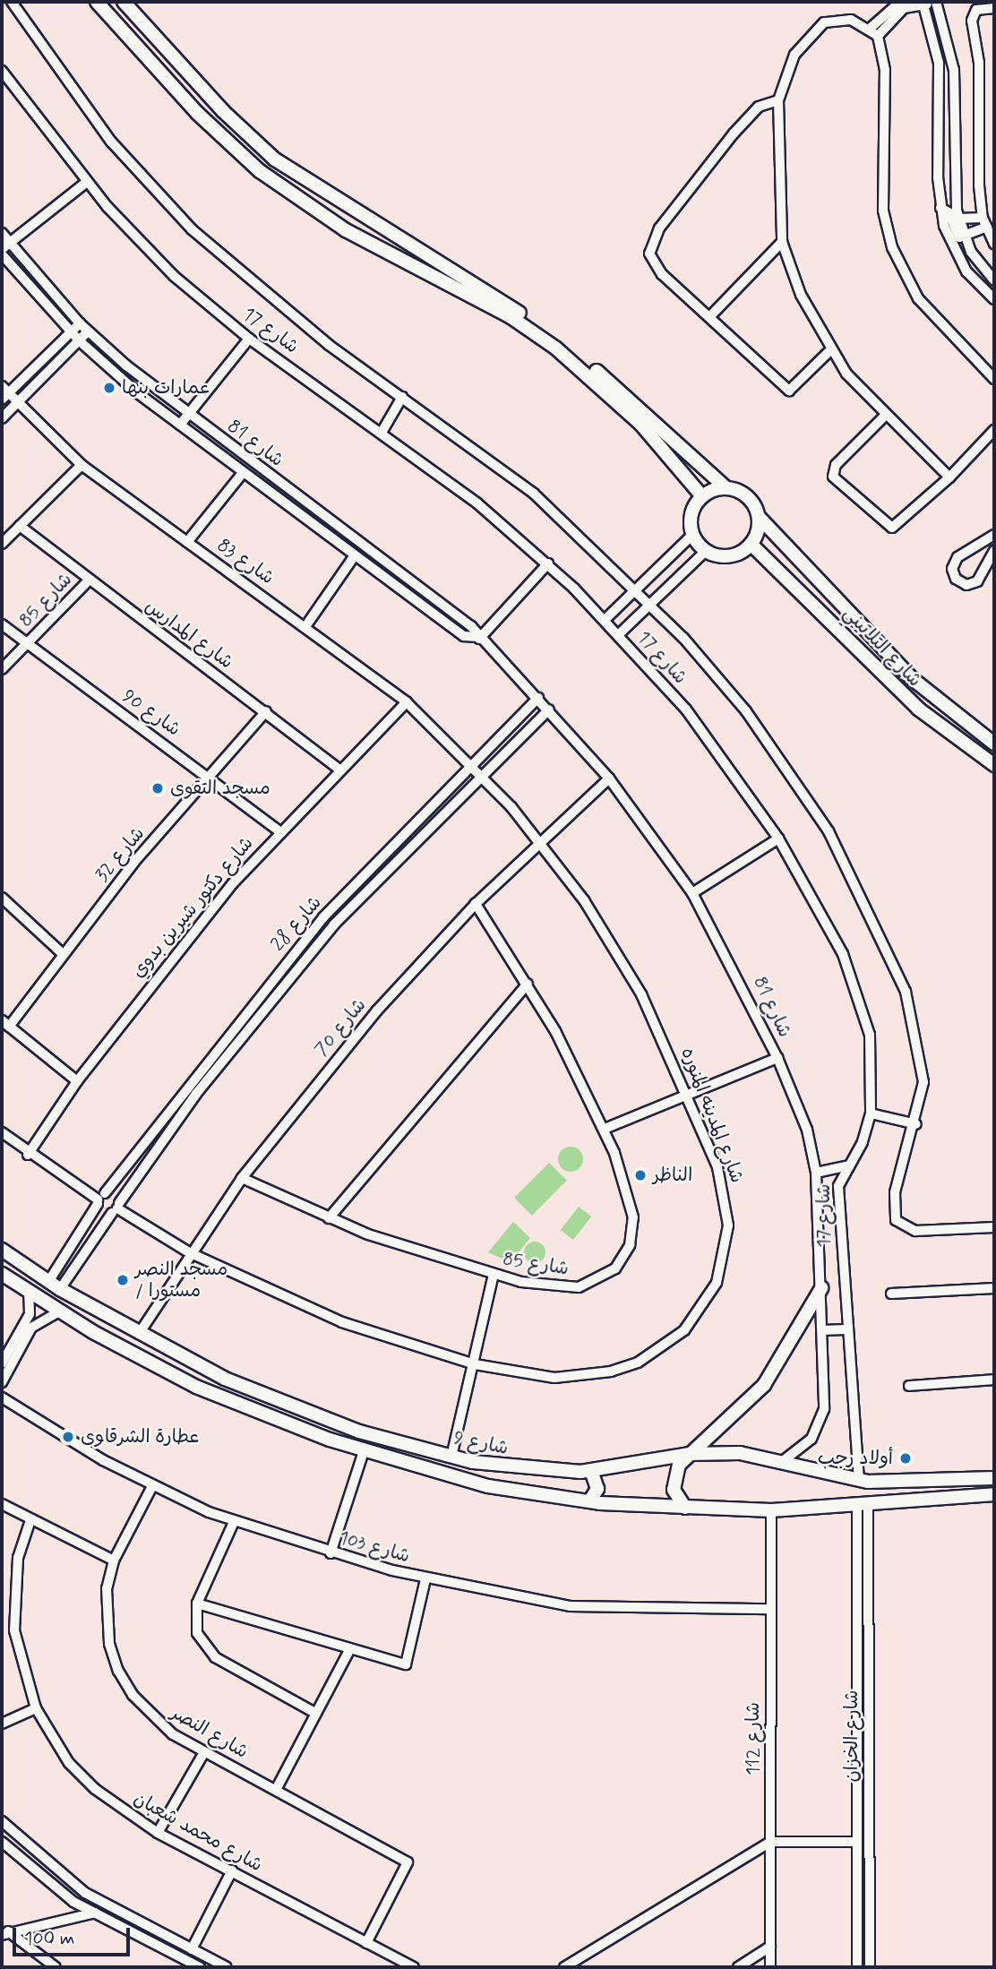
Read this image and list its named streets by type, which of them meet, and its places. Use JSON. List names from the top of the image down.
{
  "streets": {
    "main road": ["شارع التلاتيني", "شارع 9"],
    "street": [
      "شارع 17",
      "شارع 81",
      "شارع 83",
      "شارع 85",
      "شارع المدارس",
      "شارع 90",
      "شارع 32",
      "شارع دكتور شيرين بدوي",
      "شارع 28",
      "شارع 70",
      "شارع المدينه المنوره",
      "شارع 103",
      "شارع النصر",
      "شارع الخزان",
      "شارع 112",
      "شارع محمد شعبان"
    ]
  },
  "crossings": [
    ["شارع 17", "شارع 9"],
    ["شارع 81", "شارع 28"],
    ["شارع 81", "شارع 70"],
    ["شارع 81", "شارع 9"],
    ["شارع 83", "شارع دكتور شيرين بدوي"],
    ["شارع 83", "شارع 28"],
    ["شارع 83", "شارع المدينه المنوره"],
    ["شارع 85", "شارع المدارس"],
    ["شارع 85", "شارع 90"],
    ["شارع 85", "شارع 70"],
    ["شارع المدارس", "شارع 32"],
    ["شارع المدارس", "شارع دكتور شيرين بدوي"],
    ["شارع 90", "شارع 32"],
    ["شارع 90", "شارع دكتور شيرين بدوي"],
    ["شارع 28", "شارع المدينه المنوره"],
    ["شارع 28", "شارع 9"],
    ["شارع 70", "شارع المدينه المنوره"],
    ["شارع 70", "شارع 9"],
    ["شارع 9", "شارع الخزان"],
    ["شارع 9", "شارع 112"],
    ["شارع 103", "شارع النصر"],
    ["شارع 103", "شارع 112"],
    ["شارع النصر", "شارع محمد شعبان"]
  ],
  "places": [
    "عمارات بنها",
    "مسجد التقوى",
    "الناظر",
    "مسجد النصر / مستورا",
    "عطارة الشرقاوى",
    "أولاد رجب"
  ],
  "scale_bar": "100 m"
}
